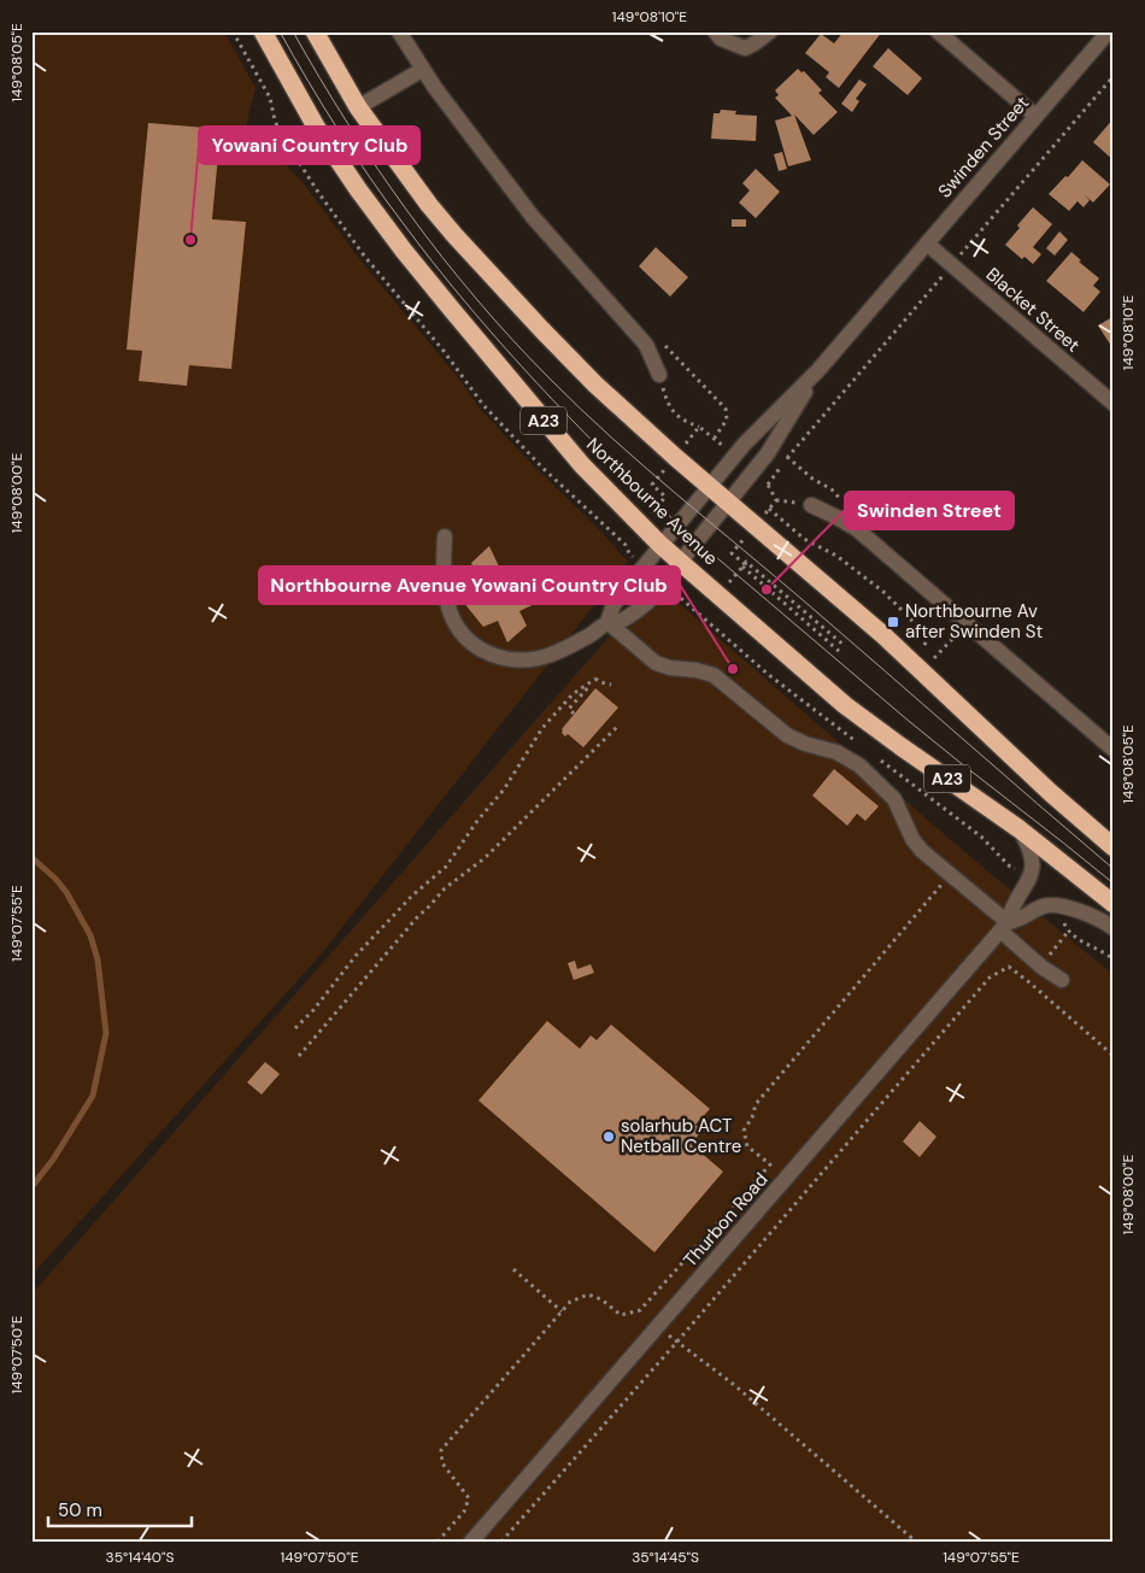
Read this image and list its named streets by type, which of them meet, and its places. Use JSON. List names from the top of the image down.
{
  "streets": {
    "highway": ["A23", "Northbourne Avenue"],
    "street": ["Swinden Street", "Blacket Street", "Thurbon Road"]
  },
  "crossings": [
    ["Swinden Street", "Blacket Street"],
    ["Swinden Street", "Northbourne Avenue"],
    ["Northbourne Avenue", "Thurbon Road"]
  ],
  "places": {
    "other": [
      "Yowani Country Club",
      "Swinden Street",
      "Northbourne Avenue Yowani Country Club",
      "solarhub ACT Netball Centre"
    ],
    "transit": ["Northbourne Av after Swinden St"]
  },
  "scale_bar": "50 m",
  "coordinates": [
    "149°08'10\"E",
    "149°08'05\"E",
    "149°08'00\"E",
    "149°07'55\"E",
    "149°07'50\"E",
    "35°14'40\"S",
    "35°14'45\"S"
  ]
}
